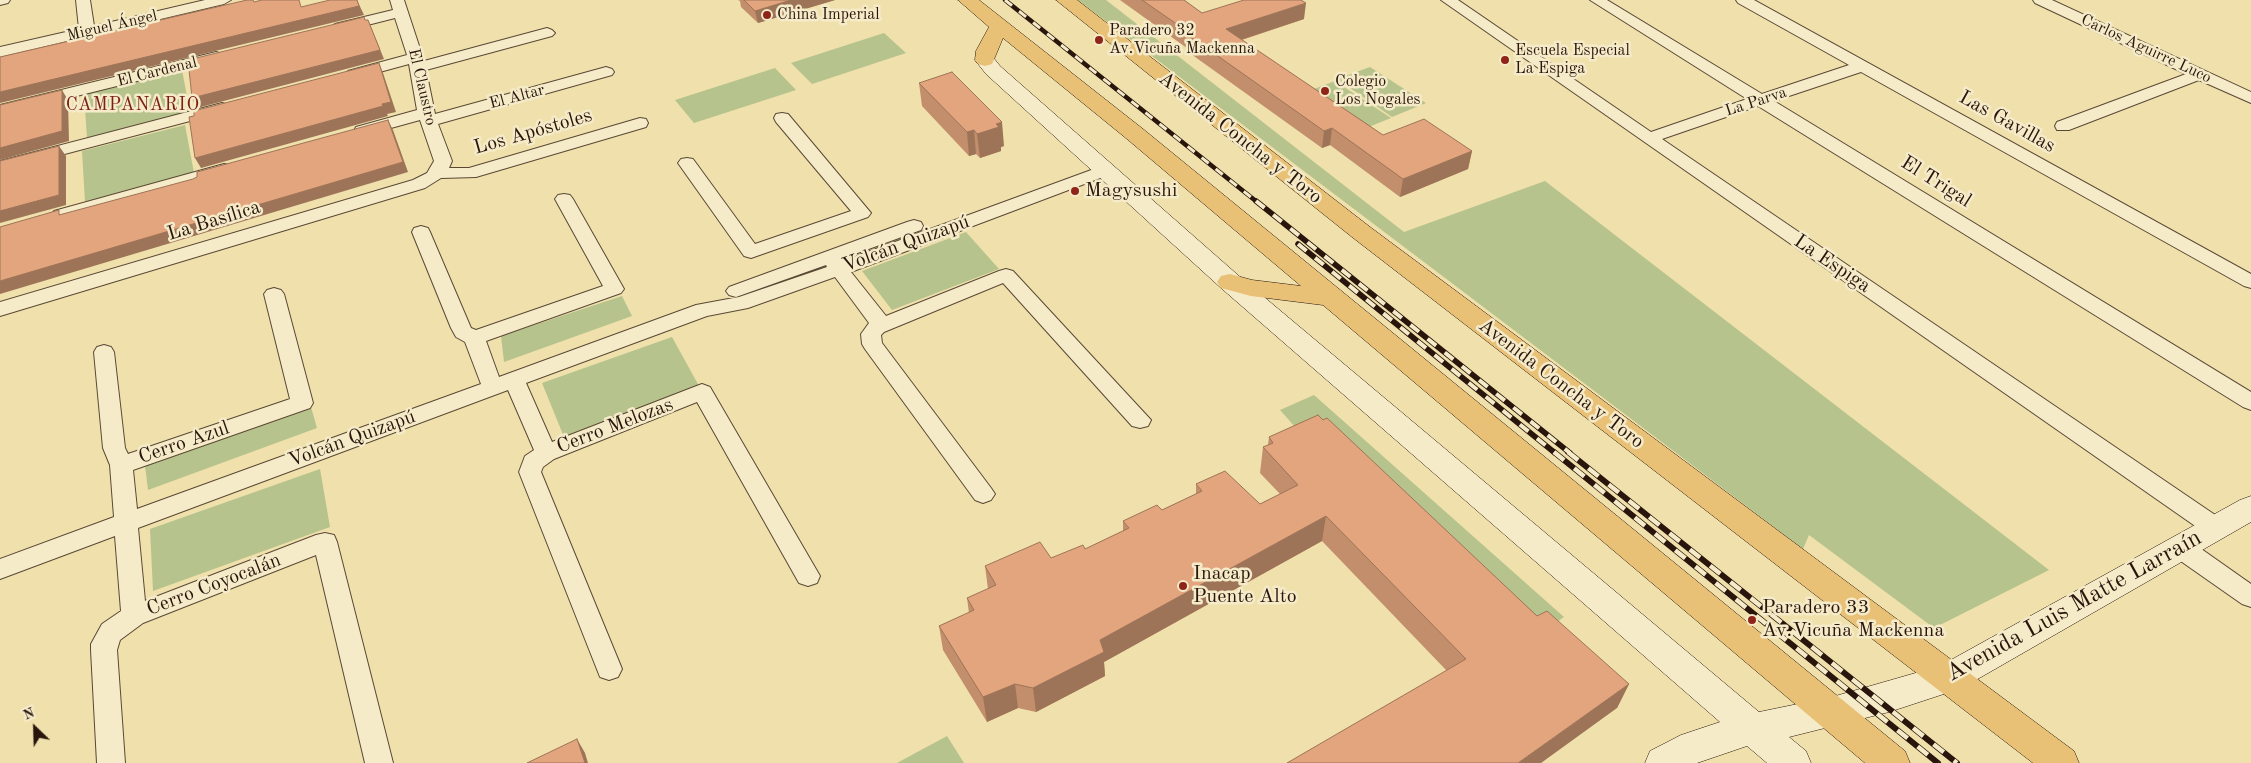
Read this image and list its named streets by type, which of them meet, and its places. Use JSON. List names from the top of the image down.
{
  "streets": {
    "main road": ["Avenida Concha y Toro"],
    "street": [
      "Miguel Ángel",
      "Carlos Aguirre Luco",
      "El Cardenal",
      "El Claustro",
      "El Altar",
      "La Parva",
      "Las Gavillas",
      "Los Apóstoles",
      "El Trigal",
      "La Basílica",
      "Volcán Quizapú",
      "La Espiga",
      "Cerro Melozas",
      "Cerro Azul",
      "Cerro Coyocalán",
      "Avenida Luis Matte Larraín"
    ]
  },
  "crossings": [
    ["El Claustro", "El Altar"],
    ["El Claustro", "Los Apóstoles"],
    ["El Claustro", "La Basílica"],
    ["La Parva", "Las Gavillas"],
    ["La Parva", "El Trigal"],
    ["La Parva", "La Espiga"],
    ["Los Apóstoles", "La Basílica"],
    ["Avenida Concha y Toro", "Avenida Luis Matte Larraín"],
    ["Volcán Quizapú", "Cerro Melozas"],
    ["Volcán Quizapú", "Cerro Azul"],
    ["Volcán Quizapú", "Cerro Coyocalán"],
    ["La Espiga", "Avenida Luis Matte Larraín"],
    ["Cerro Azul", "Cerro Coyocalán"]
  ],
  "districts": ["CAMPANARIO"],
  "places": [
    "China Imperial",
    "Paradero 32 Av.Vicuña Mackenna",
    "Escuela Especial La Espiga",
    "Colegio Los Nogales",
    "Magysushi",
    "Inacap Puente Alto",
    "Paradero 33 Av.Vicuña Mackenna"
  ],
  "north": "top left"
}
